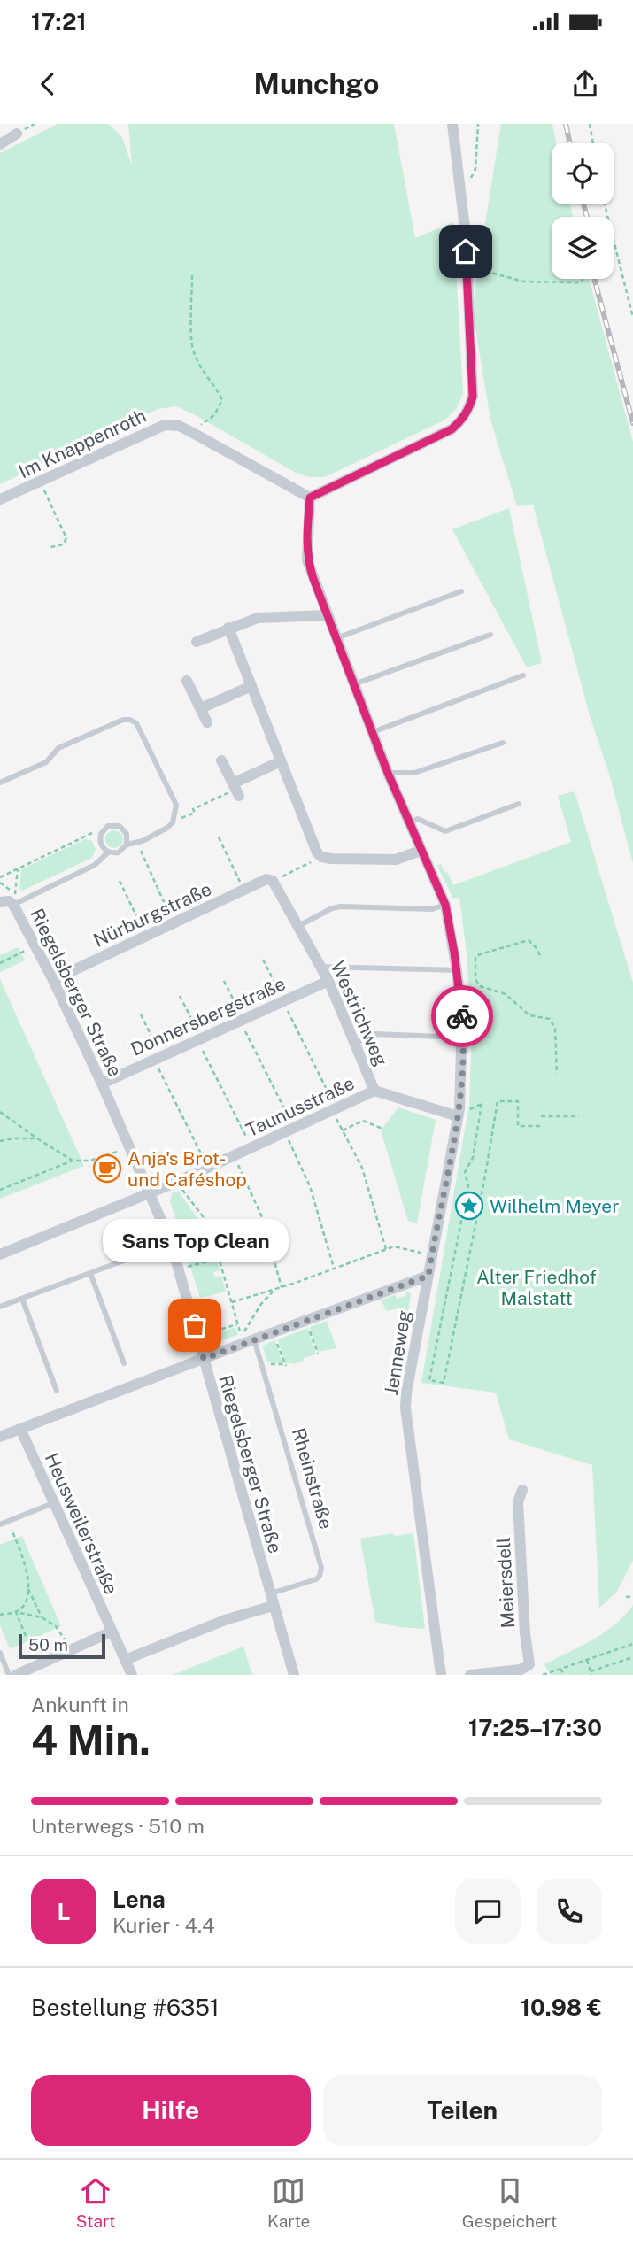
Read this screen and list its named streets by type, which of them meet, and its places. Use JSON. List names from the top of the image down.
{
  "streets": {
    "street": [
      "Im Knappenroth",
      "Nürburgstraße",
      "Riegelsberger Straße",
      "Westrichweg",
      "Donnersbergstraße",
      "Taunusstraße",
      "Jenneweg",
      "Heusweilerstraße",
      "Meiersdell"
    ],
    "lane": ["Rheinstraße"]
  },
  "crossings": [
    ["Im Knappenroth", "Jenneweg"],
    ["Nürburgstraße", "Riegelsberger Straße"],
    ["Nürburgstraße", "Westrichweg"],
    ["Riegelsberger Straße", "Donnersbergstraße"],
    ["Riegelsberger Straße", "Taunusstraße"],
    ["Riegelsberger Straße", "Rheinstraße"],
    ["Westrichweg", "Donnersbergstraße"],
    ["Westrichweg", "Taunusstraße"],
    ["Westrichweg", "Jenneweg"]
  ],
  "parks": ["Alter Friedhof Malstatt"],
  "places": {
    "cafe": ["Anja's Brot- und Caféshop"],
    "place": ["Wilhelm Meyer"],
    "other": ["Sans Top Clean"]
  },
  "scale_bar": "50 m",
  "page": {
    "status": "17:21",
    "header": "Munchgo",
    "bubble": "Sans Top Clean",
    "scale": "50 m",
    "heading": ["4 Min.", "Ankunft in", "17:25–17:30"],
    "panel": [
      "Lena",
      "Kurier · 4.4",
      "Bestellung #6351",
      "10.98 €"
    ],
    "bar": "Unterwegs · 510 m",
    "round": "L",
    "buttons": ["Hilfe", "Teilen"],
    "tabs": ["Start", "Karte", "Gespeichert"]
  }
}
